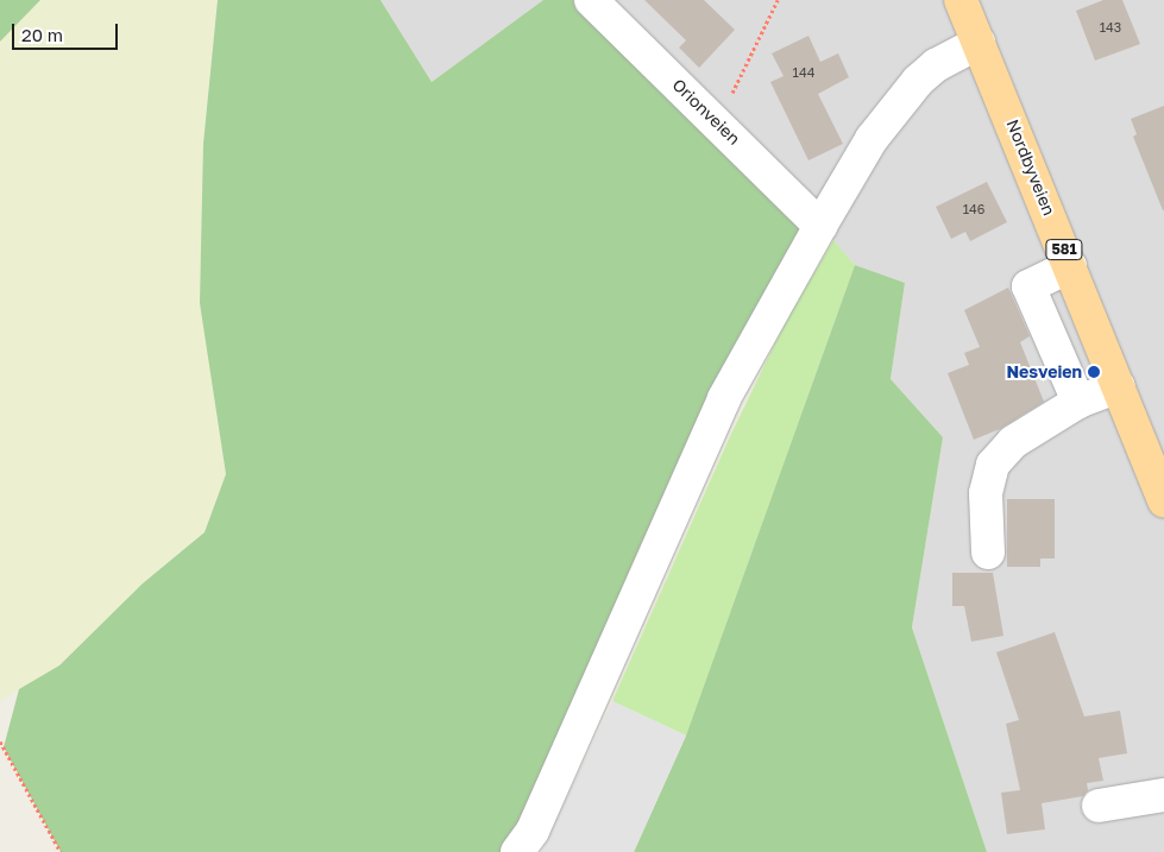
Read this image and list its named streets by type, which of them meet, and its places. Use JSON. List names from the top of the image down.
{
  "streets": {
    "main road": ["Nordbyveien", "581"],
    "street": ["Orionveien"]
  },
  "places": ["Nesveien"],
  "house_numbers": ["143", "144", "146"],
  "scale_bar": "20 m"
}
